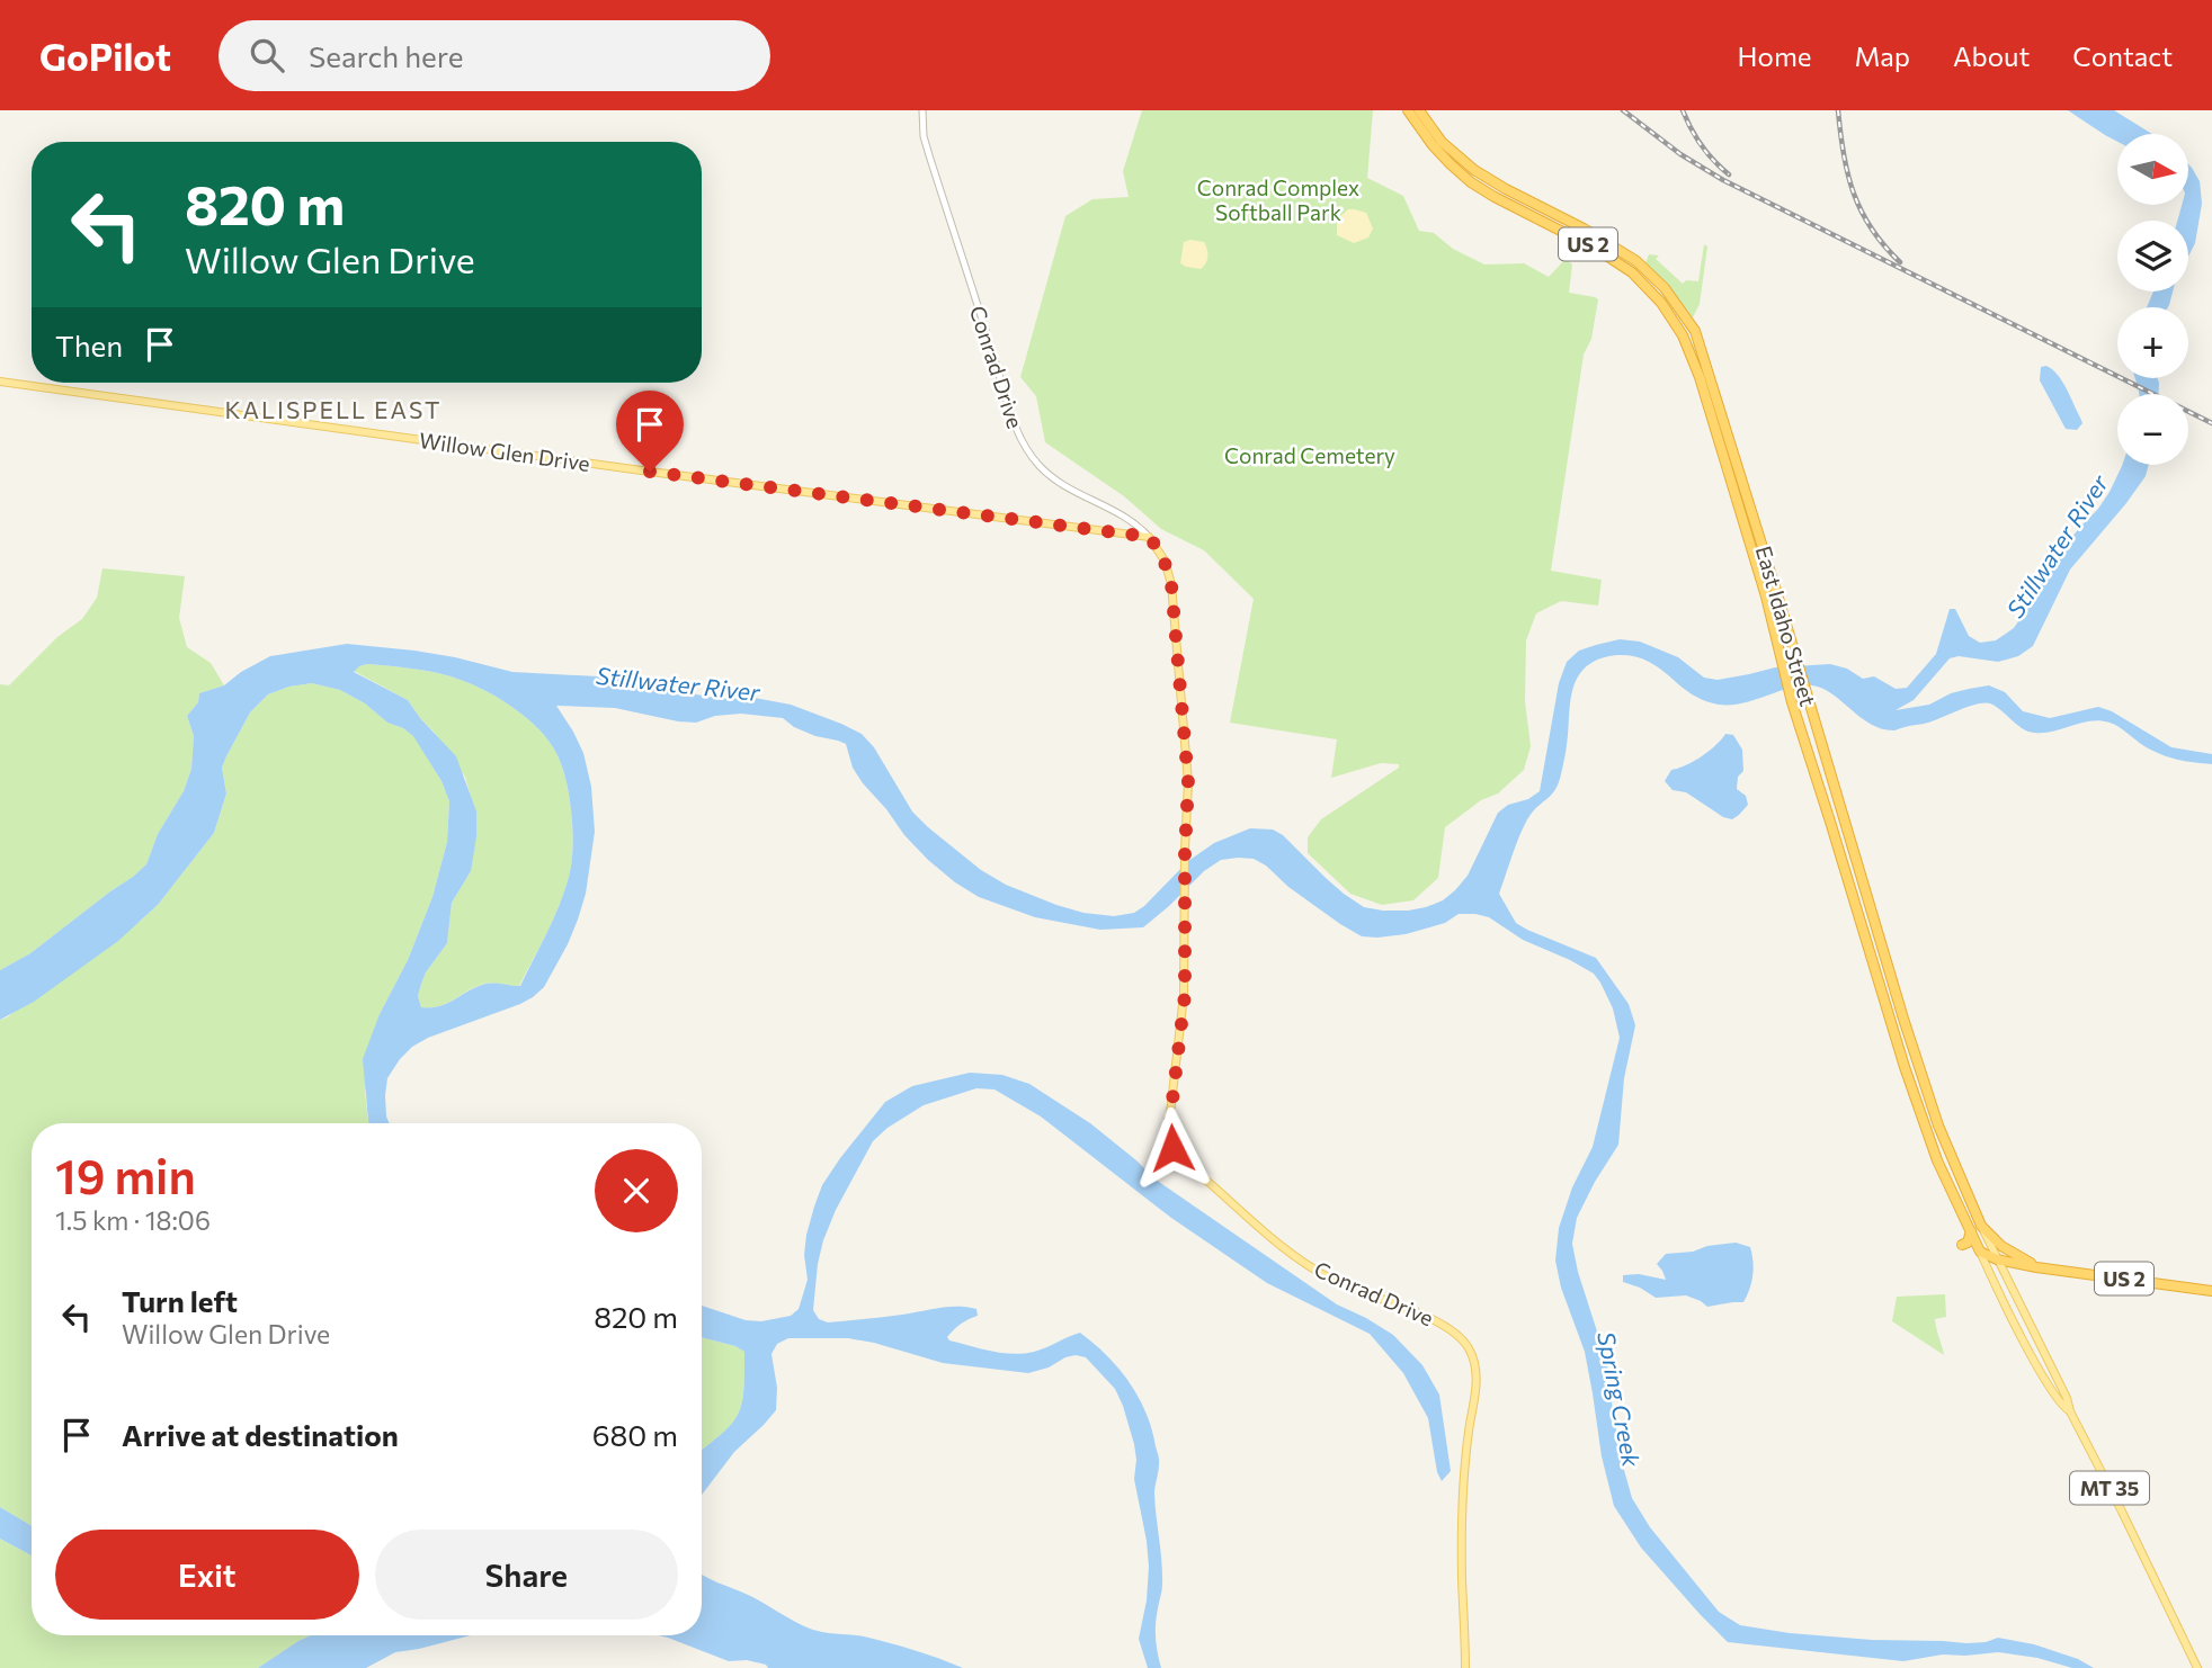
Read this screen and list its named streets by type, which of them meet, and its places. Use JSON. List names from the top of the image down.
{
  "streets": {
    "highway": ["US 2", "East Idaho Street"],
    "main road": ["Conrad Drive", "Willow Glen Drive", "MT 35"]
  },
  "crossings": [
    ["US 2", "East Idaho Street"],
    ["US 2", "MT 35"],
    ["Conrad Drive", "Willow Glen Drive"],
    ["East Idaho Street", "MT 35"]
  ],
  "districts": ["KALISPELL EAST"],
  "water": ["Stillwater River", "Spring Creek"],
  "parks": ["Conrad Complex Softball Park", "Conrad Cemetery"],
  "north": "right",
  "page": {
    "header": "GoPilot",
    "search": "Search here",
    "nav": [
      "Home",
      "Map",
      "About",
      "Contact"
    ],
    "map_buttons": ["+", "−"],
    "turn": ["820 m", "Willow Glen Drive"],
    "then": "Then",
    "heading": ["19 min", "1.5 km · 18:06"],
    "list": [
      {
        "name": "Turn left",
        "note": "Willow Glen Drive",
        "value": "820 m"
      },
      {
        "name": "Arrive at destination",
        "value": "680 m"
      }
    ],
    "buttons": ["Exit", "Share"]
  }
}
